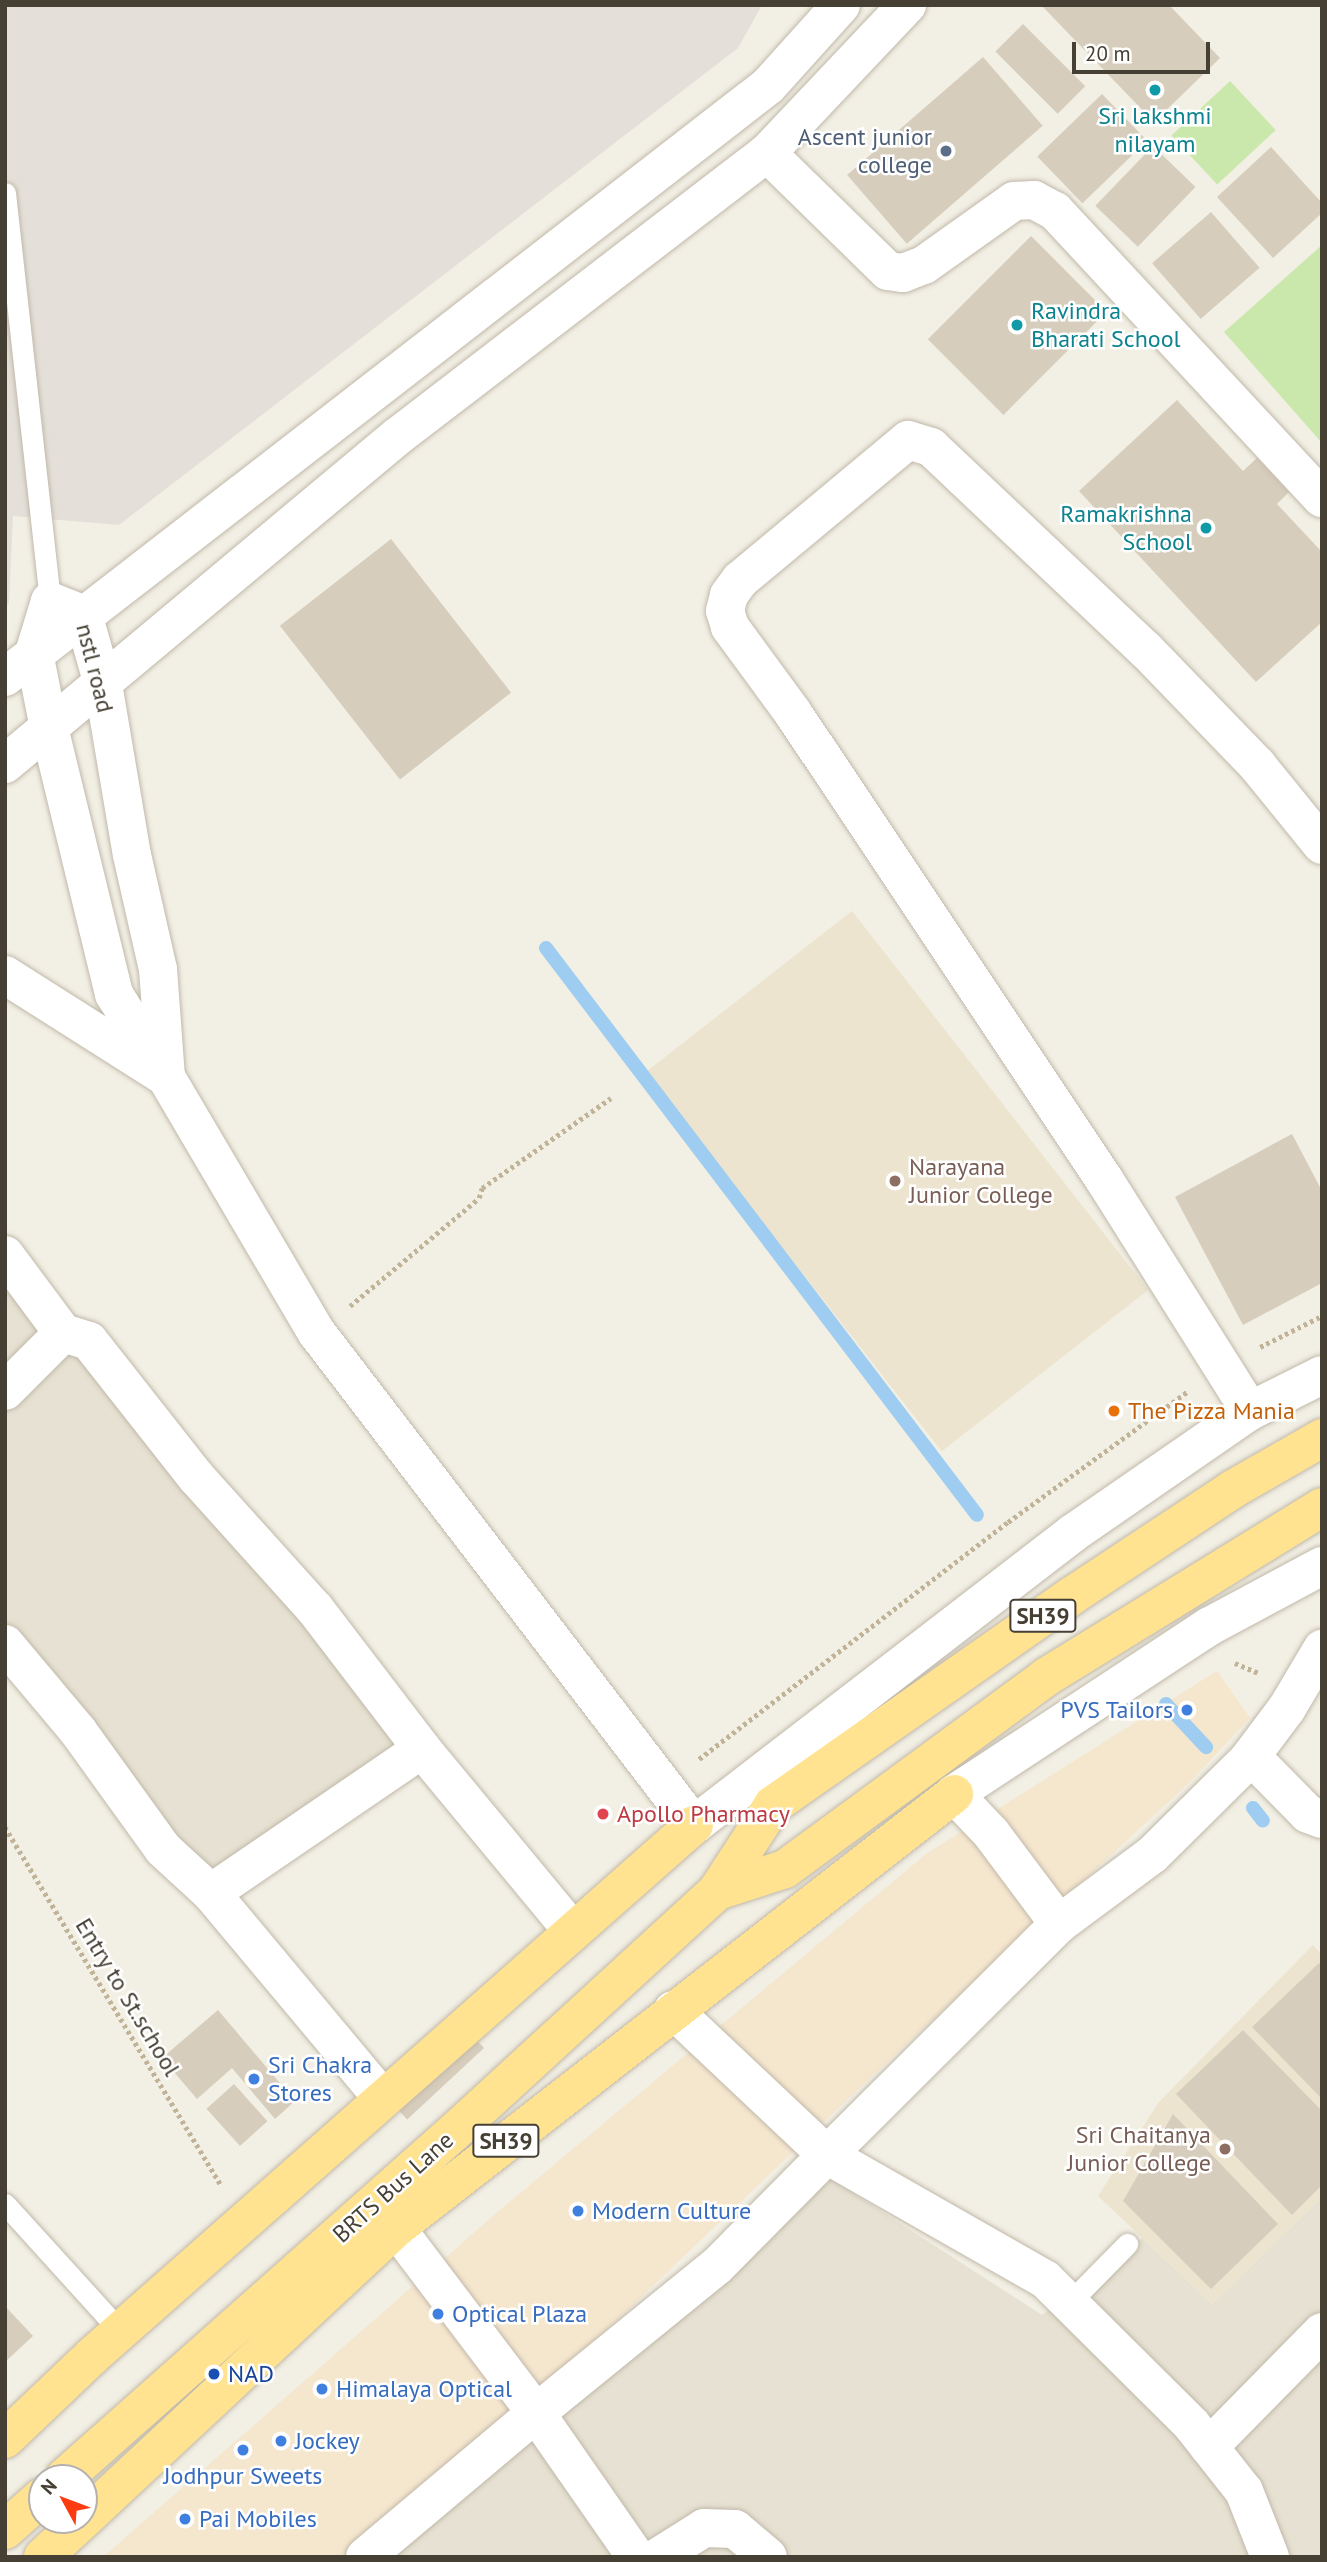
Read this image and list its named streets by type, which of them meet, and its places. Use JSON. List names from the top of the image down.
{
  "streets": {
    "main road": ["SH39", "BRTS Bus Lane"],
    "street": ["nstl road"],
    "path": ["Entry to St.school"]
  },
  "crossings": [
    ["SH39", "BRTS Bus Lane"]
  ],
  "places": [
    "Sri lakshmi nilayam",
    "Ascent junior college",
    "Ravindra Bharati School",
    "Ramakrishna School",
    "Narayana Junior College",
    "The Pizza Mania",
    "PVS Tailors",
    "Apollo Pharmacy",
    "Sri Chakra Stores",
    "Sri Chaitanya Junior College",
    "Modern Culture",
    "Optical Plaza",
    "NAD",
    "Himalaya Optical",
    "Jockey",
    "Jodhpur Sweets",
    "Pai Mobiles"
  ],
  "scale_bar": "20 m",
  "north": "top left"
}
